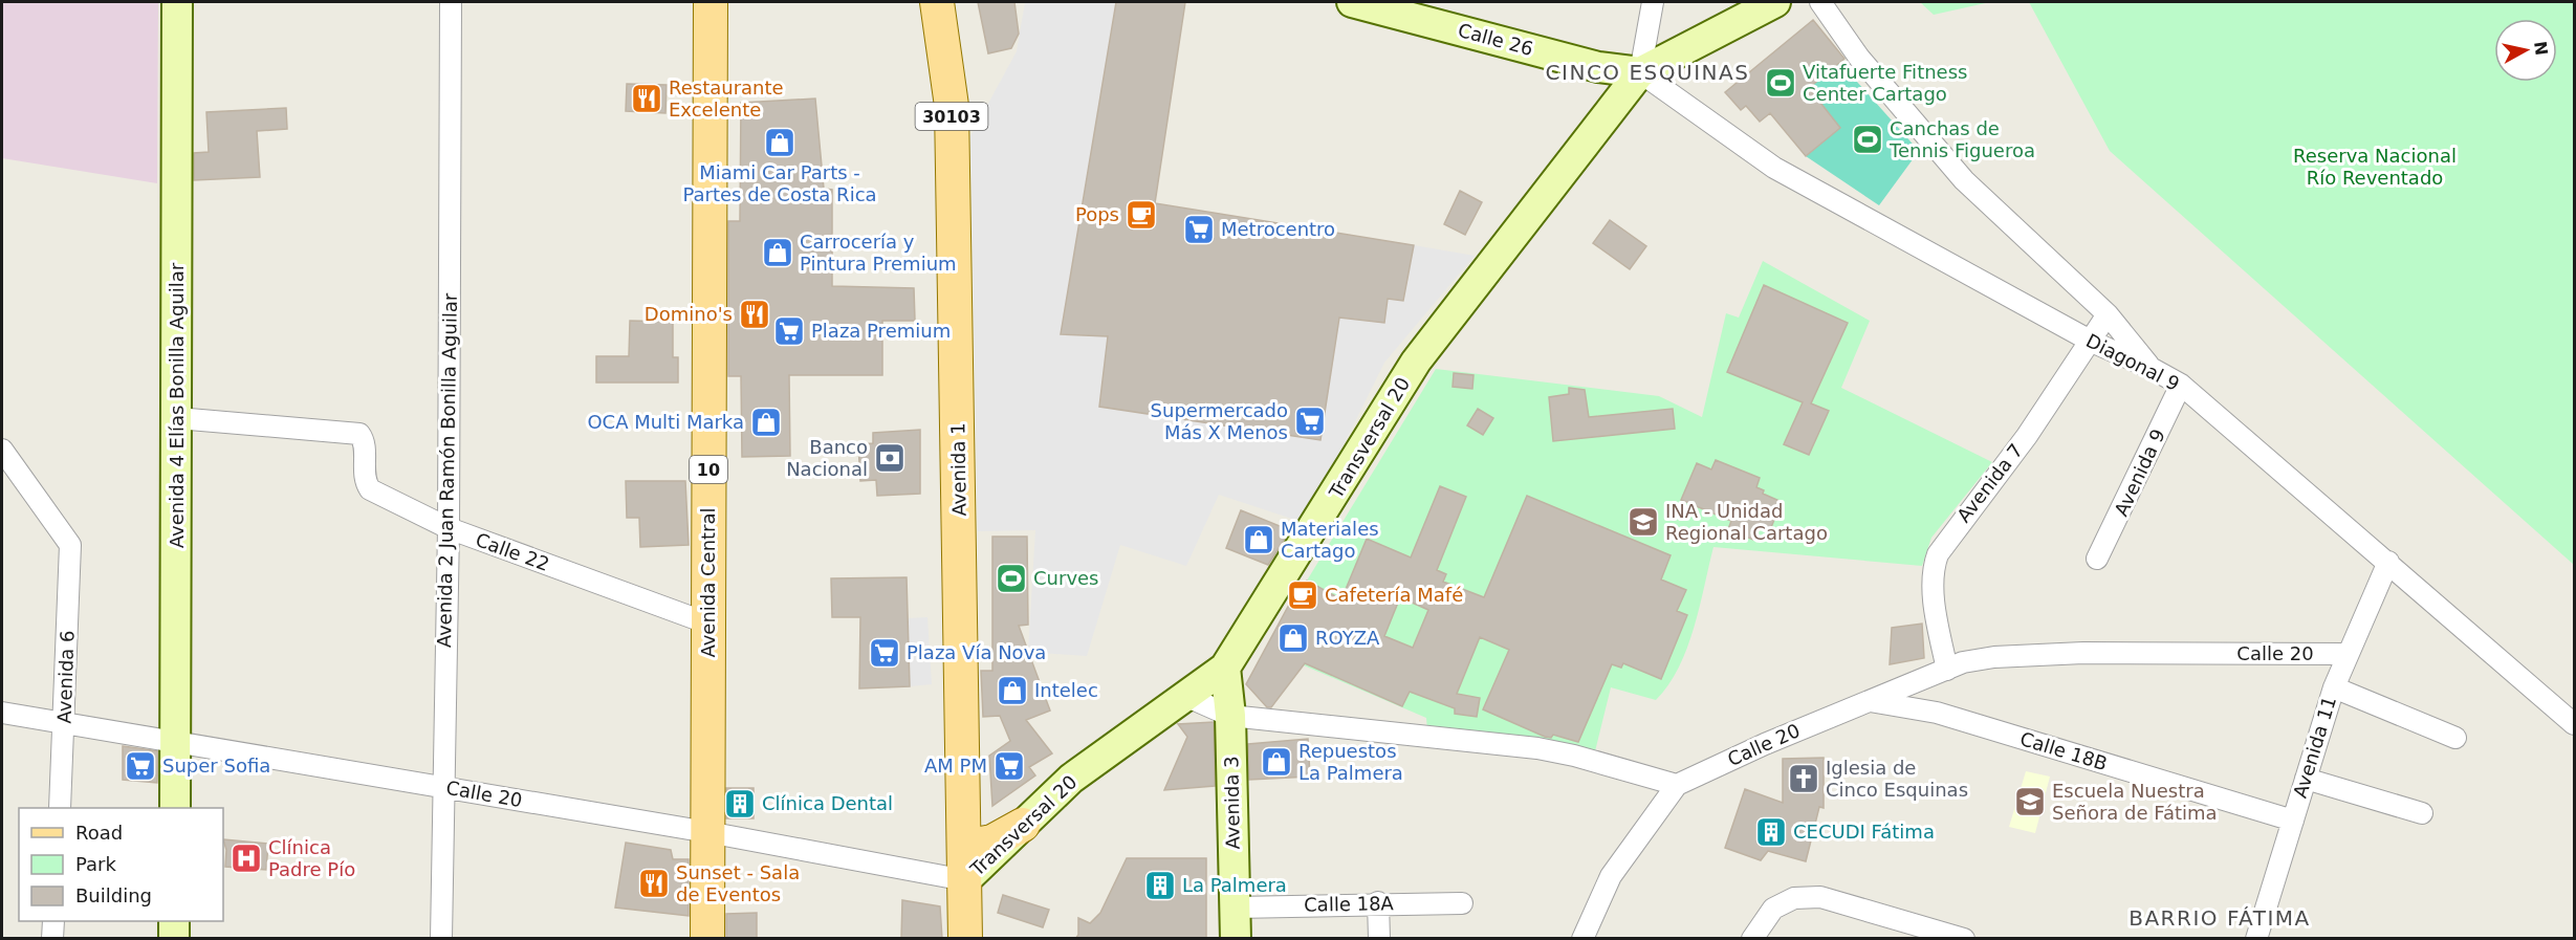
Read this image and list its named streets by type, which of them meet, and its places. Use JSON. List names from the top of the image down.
{
  "streets": {
    "main road": [
      "30103",
      "10",
      "Avenida 1",
      "Avenida Central"
    ],
    "street": [
      "Calle 26",
      "Diagonal 9",
      "Avenida 4 Elías Bonilla Aguilar",
      "Transversal 20",
      "Avenida 2 Juan Ramón Bonilla Aguilar",
      "Avenida 9",
      "Avenida 7",
      "Calle 22",
      "Calle 20",
      "Avenida 6",
      "Avenida 11",
      "Calle 18B",
      "Avenida 3",
      "Calle 18A"
    ]
  },
  "crossings": [
    ["Calle 26", "Diagonal 9"],
    ["Calle 26", "Transversal 20"],
    ["Diagonal 9", "Transversal 20"],
    ["Diagonal 9", "Avenida 9"],
    ["Diagonal 9", "Avenida 7"],
    ["Diagonal 9", "Avenida 11"],
    ["Avenida 4 Elías Bonilla Aguilar", "Calle 22"],
    ["Avenida 4 Elías Bonilla Aguilar", "Calle 20"],
    ["Transversal 20", "Avenida 1"],
    ["Transversal 20", "Calle 20"],
    ["Transversal 20", "Avenida 3"],
    ["Avenida 1", "Calle 20"],
    ["Avenida 2 Juan Ramón Bonilla Aguilar", "Calle 22"],
    ["Avenida 2 Juan Ramón Bonilla Aguilar", "Calle 20"],
    ["Avenida 7", "Calle 20"],
    ["Calle 22", "Avenida Central"],
    ["Avenida Central", "Calle 20"],
    ["Calle 20", "Avenida 6"],
    ["Calle 20", "Avenida 11"],
    ["Calle 20", "Calle 18B"],
    ["Avenida 11", "Calle 18B"],
    ["Avenida 3", "Calle 18A"]
  ],
  "districts": ["CINCO ESQUINAS", "BARRIO FÁTIMA"],
  "parks": ["Reserva Nacional Río Reventado"],
  "places": {
    "sports": ["Vitafuerte Fitness Center Cartago", "Canchas de Tennis Figueroa", "Curves"],
    "restaurant": ["Restaurante Excelente", "Domino's", "Sunset - Sala de Eventos"],
    "shop": [
      "Miami Car Parts - Partes de Costa Rica",
      "Carrocería y Pintura Premium",
      "OCA Multi Marka",
      "Materiales Cartago",
      "ROYZA",
      "Intelec",
      "Repuestos La Palmera"
    ],
    "cafe": ["Pops", "Cafetería Mafé"],
    "supermarket": [
      "Metrocentro",
      "Plaza Premium",
      "Supermercado Más X Menos",
      "Plaza Vía Nova",
      "Super Sofia",
      "AM PM"
    ],
    "bank": ["Banco Nacional"],
    "school or university": ["INA - Unidad Regional Cartago", "Escuela Nuestra Señora de Fátima"],
    "church": ["Iglesia de Cinco Esquinas"],
    "building": ["Clínica Dental", "CECUDI Fátima", "La Palmera"],
    "hospital": ["Clínica Padre Pío"]
  },
  "legend": ["Road", "Park", "Building"],
  "north": "right"
}
